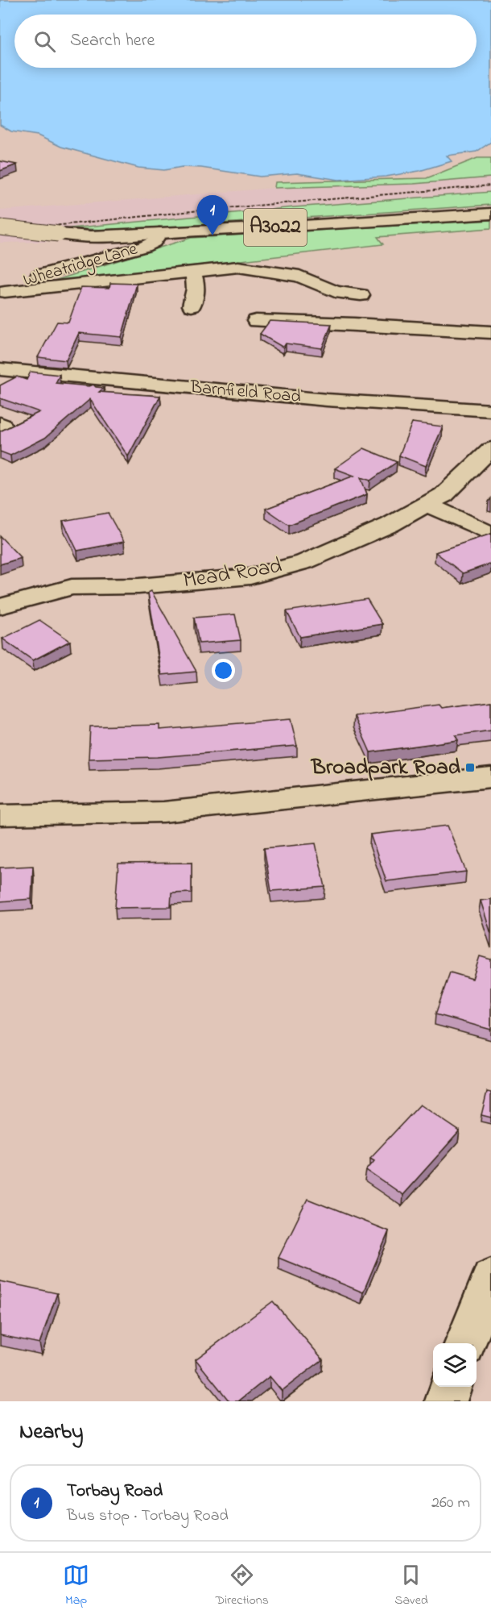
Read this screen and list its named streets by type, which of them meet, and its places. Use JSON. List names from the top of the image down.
{
  "streets": {
    "street": [
      "A3022",
      "Wheatridge Lane",
      "Barnfield Road",
      "Mead Road"
    ]
  },
  "crossings": [
    ["A3022", "Wheatridge Lane"]
  ],
  "places": {
    "transit": ["Broadpark Road"]
  },
  "page": {
    "search": "Search here",
    "pins": "1",
    "heading": "Nearby",
    "list": [
      {
        "mark": "1",
        "name": "Torbay Road",
        "note": "Bus stop · Torbay Road",
        "value": "260 m"
      }
    ],
    "nav": ["Map", "Directions", "Saved"]
  }
}
